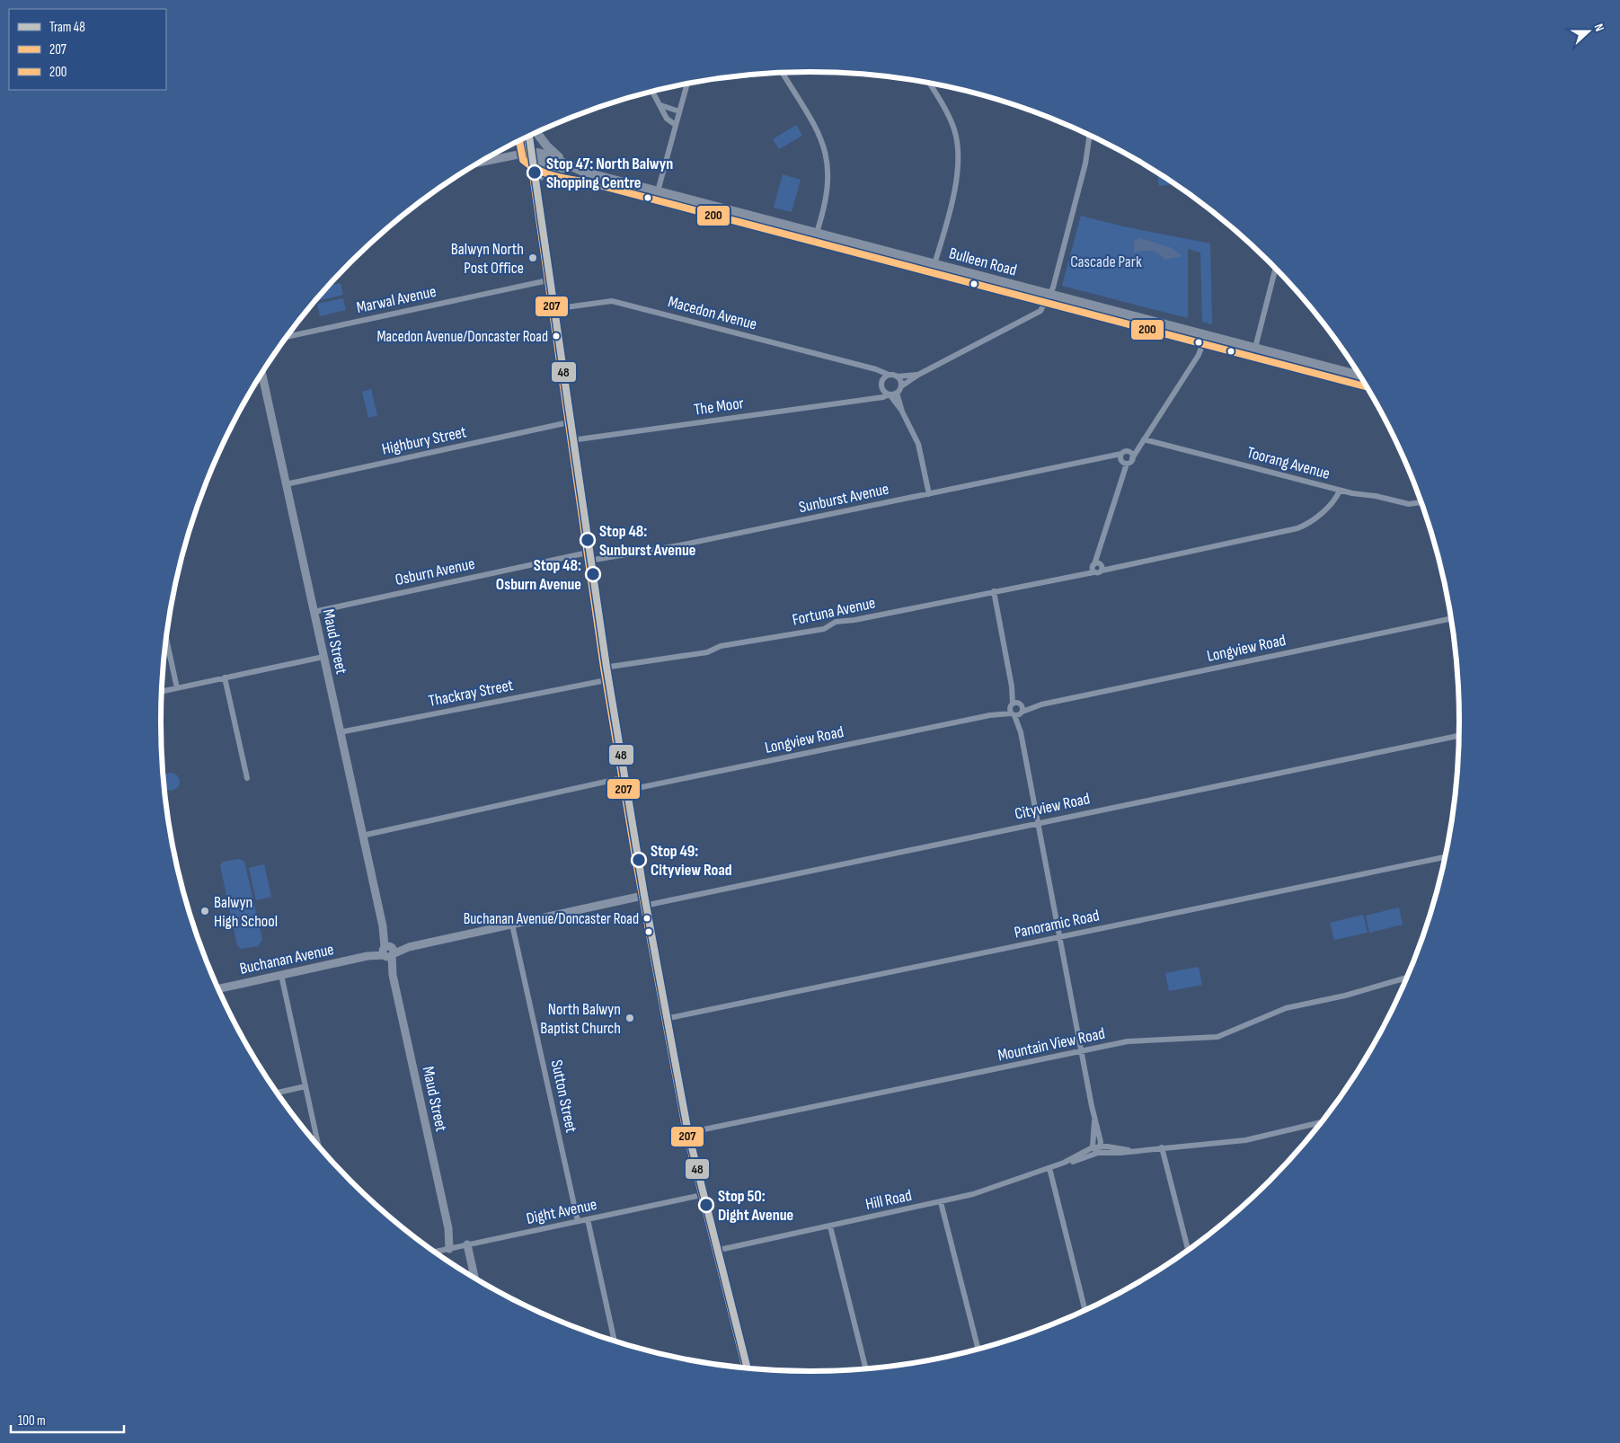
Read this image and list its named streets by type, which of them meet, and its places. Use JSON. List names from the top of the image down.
{
  "streets": {
    "main road": ["Bulleen Road"],
    "street": [
      "Marwal Avenue",
      "Macedon Avenue",
      "The Moor",
      "Highbury Street",
      "Toorang Avenue",
      "Sunburst Avenue",
      "Osburn Avenue",
      "Fortuna Avenue",
      "Maud Street",
      "Longview Road",
      "Thackray Street",
      "Cityview Road",
      "Panoramic Road",
      "Buchanan Avenue",
      "Mountain View Road",
      "Sutton Street",
      "Hill Road",
      "Dight Avenue"
    ]
  },
  "crossings": [
    ["Macedon Avenue", "The Moor"],
    ["Highbury Street", "Maud Street"],
    ["Toorang Avenue", "Fortuna Avenue"],
    ["Sunburst Avenue", "Osburn Avenue"],
    ["Osburn Avenue", "Maud Street"],
    ["Maud Street", "Thackray Street"],
    ["Maud Street", "Buchanan Avenue"],
    ["Maud Street", "Dight Avenue"],
    ["Cityview Road", "Buchanan Avenue"],
    ["Buchanan Avenue", "Sutton Street"],
    ["Sutton Street", "Dight Avenue"]
  ],
  "parks": ["Cascade Park"],
  "places": [
    "Stop 47: North Balwyn Shopping Centre",
    "Balwyn North Post Office",
    "Macedon Avenue/Doncaster Road",
    "Stop 48: Sunburst Avenue",
    "Stop 48: Osburn Avenue",
    "Stop 49: Cityview Road",
    "Balwyn High School",
    "Buchanan Avenue/Doncaster Road",
    "North Balwyn Baptist Church",
    "Stop 50: Dight Avenue"
  ],
  "lines": ["tram line 48", "transit line 207", "transit line 200"],
  "legend": ["Tram 48", "207", "200"],
  "scale_bar": "100 m",
  "north": "right"
}
